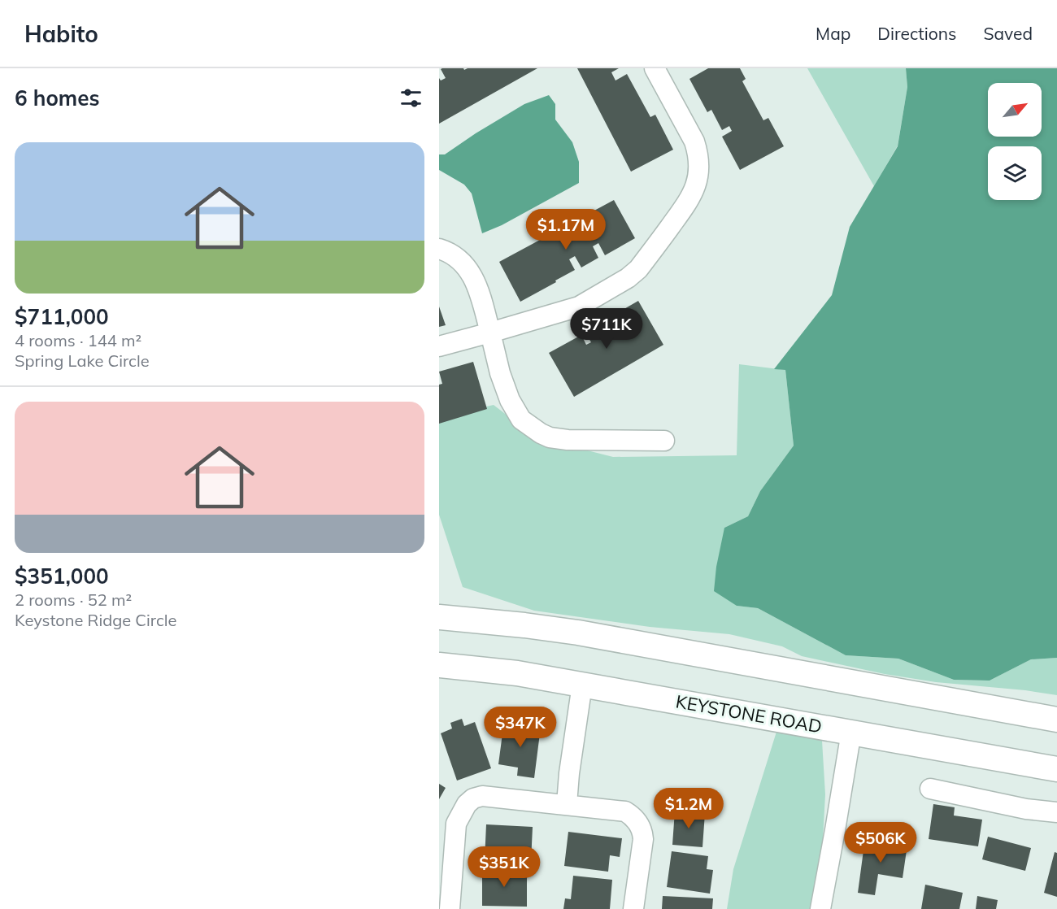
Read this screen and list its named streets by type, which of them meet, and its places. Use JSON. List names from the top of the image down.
{
  "streets": {
    "main road": ["KEYSTONE ROAD"]
  },
  "north": "top right",
  "page": {
    "header": "Habito",
    "nav": ["Map", "Directions", "Saved"],
    "heading": "6 homes",
    "list": [
      {
        "name": "$711,000",
        "note": "4 rooms · 144 m² · Spring Lake Circle"
      },
      {
        "name": "$351,000",
        "note": "2 rooms · 52 m² · Keystone Ridge Circle"
      }
    ],
    "price": [
      "$1.17M",
      "$711K",
      "$347K",
      "$1.2M",
      "$506K",
      "$351K"
    ]
  }
}
